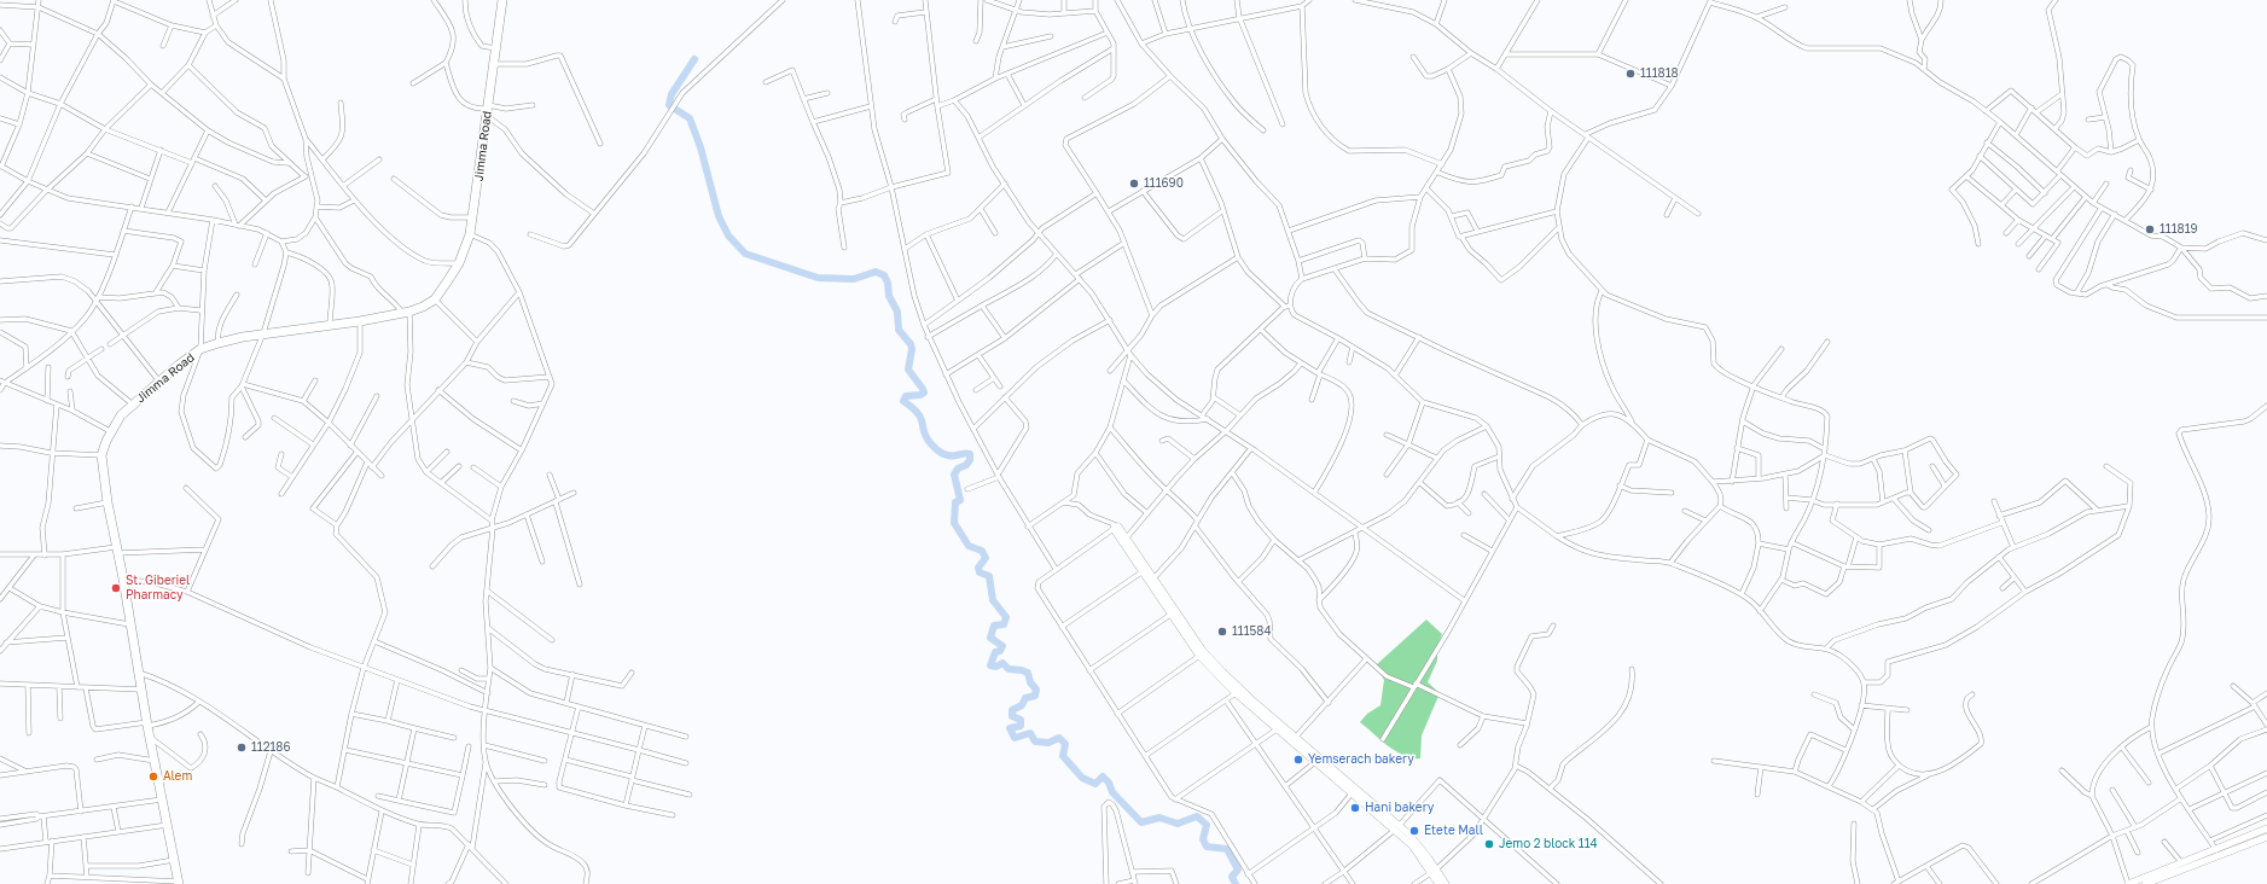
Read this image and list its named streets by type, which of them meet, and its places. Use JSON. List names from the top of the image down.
{
  "streets": {
    "highway": ["Jimma Road"]
  },
  "places": [
    "111818",
    "111690",
    "111819",
    "St. Giberiel Pharmacy",
    "111584",
    "112186",
    "Yemserach bakery",
    "Alem",
    "Hani bakery",
    "Etete Mall",
    "Jemo 2 block 114"
  ]
}
